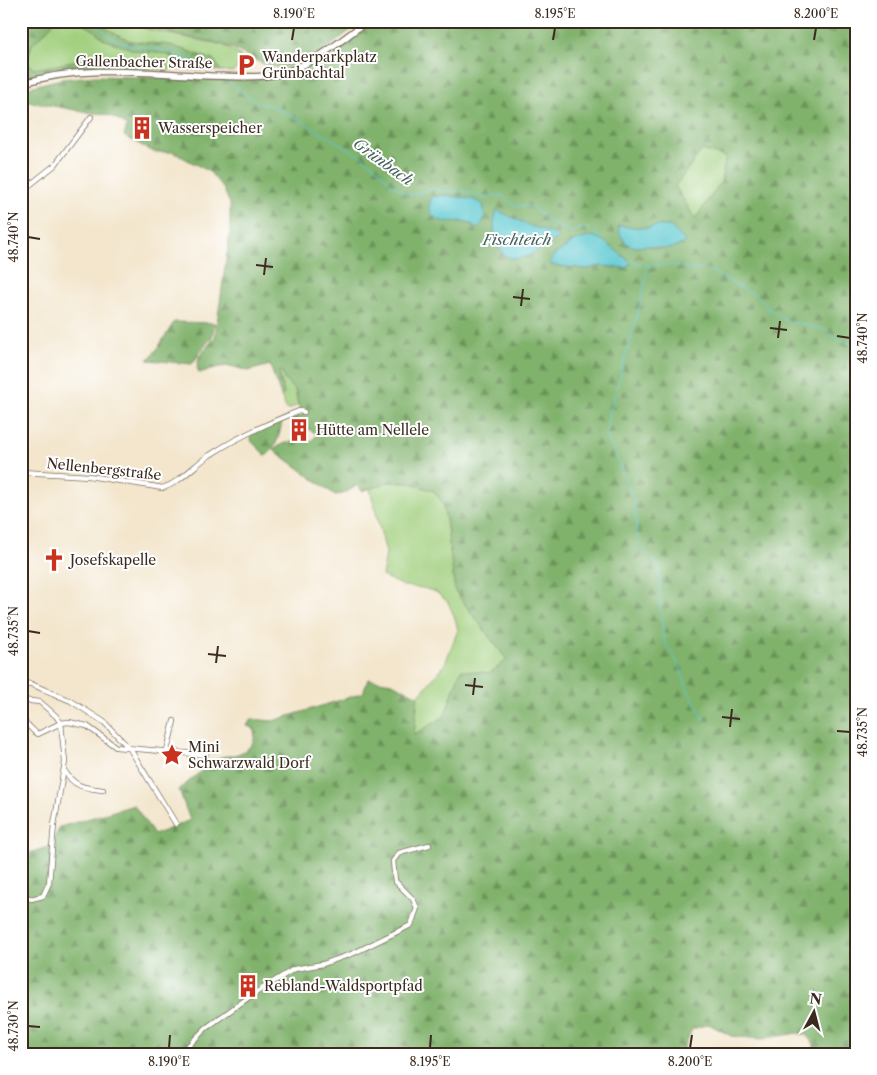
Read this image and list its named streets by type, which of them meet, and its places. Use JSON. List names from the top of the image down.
{
  "streets": {
    "main road": ["Gallenbacher Straße"],
    "street": ["Nellenbergstraße"]
  },
  "water": ["Grünbach", "Fischteich"],
  "places": {
    "parking": ["Wanderparkplatz Grünbachtal"],
    "building": ["Wasserspeicher", "Hütte am Nellele", "Rebland-Waldsportpfad"],
    "church": ["Josefskapelle"],
    "place": ["Mini Schwarzwald Dorf"]
  },
  "north": "top",
  "coordinates": [
    "8.190°E",
    "8.195°E",
    "8.200°E",
    "48.740°N",
    "48.735°N",
    "48.730°N"
  ]
}
